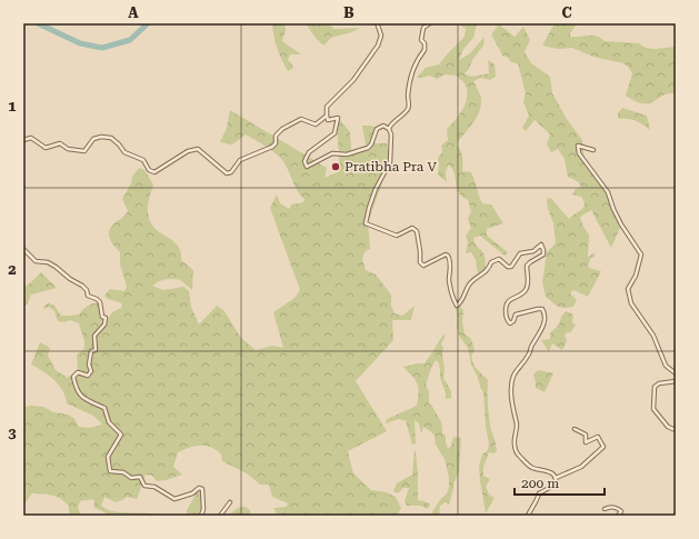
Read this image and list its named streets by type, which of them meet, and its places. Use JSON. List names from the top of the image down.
{
  "places": ["Pratibha Pra V"],
  "scale_bar": "200 m",
  "grid": {
    "columns": ["A", "B", "C"],
    "rows": ["1", "2", "3"]
  }
}
